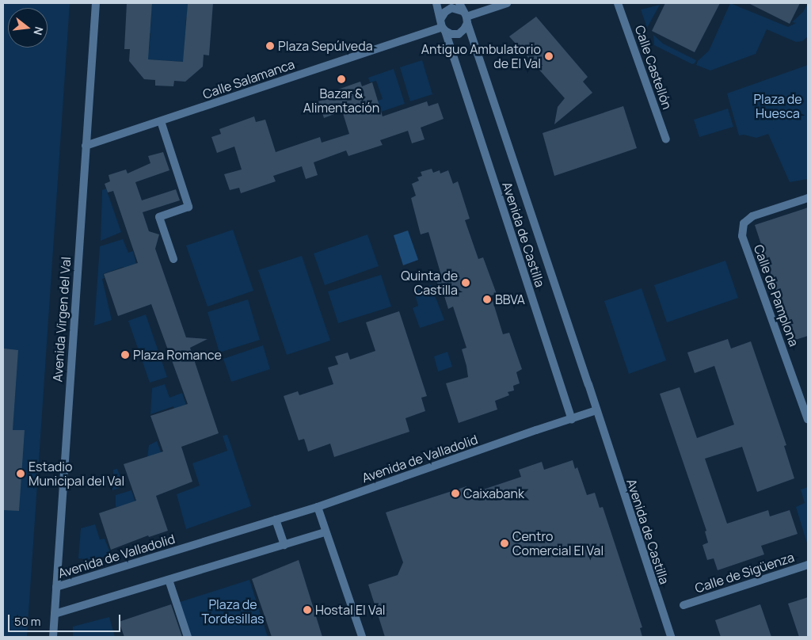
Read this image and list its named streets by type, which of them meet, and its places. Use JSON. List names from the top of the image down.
{
  "streets": {
    "street": [
      "Calle Castellón",
      "Calle Salamanca",
      "Avenida de Castilla",
      "Calle de Pamplona",
      "Avenida Virgen del Val",
      "Avenida de Valladolid",
      "Calle de Sigüenza"
    ]
  },
  "crossings": [
    ["Calle Salamanca", "Avenida de Castilla"],
    ["Calle Salamanca", "Avenida Virgen del Val"],
    ["Avenida de Castilla", "Avenida de Valladolid"],
    ["Avenida Virgen del Val", "Avenida de Valladolid"]
  ],
  "parks": ["Plaza de Huesca", "Plaza de Tordesillas"],
  "places": [
    "Plaza Sepúlveda",
    "Antiguo Ambulatorio de El Val",
    "Bazar & Alimentación",
    "Quinta de Castilla",
    "BBVA",
    "Plaza Romance",
    "Estadio Municipal del Val",
    "Caixabank",
    "Centro Comercial El Val",
    "Hostal El Val"
  ],
  "scale_bar": "50 m",
  "north": "right"
}
